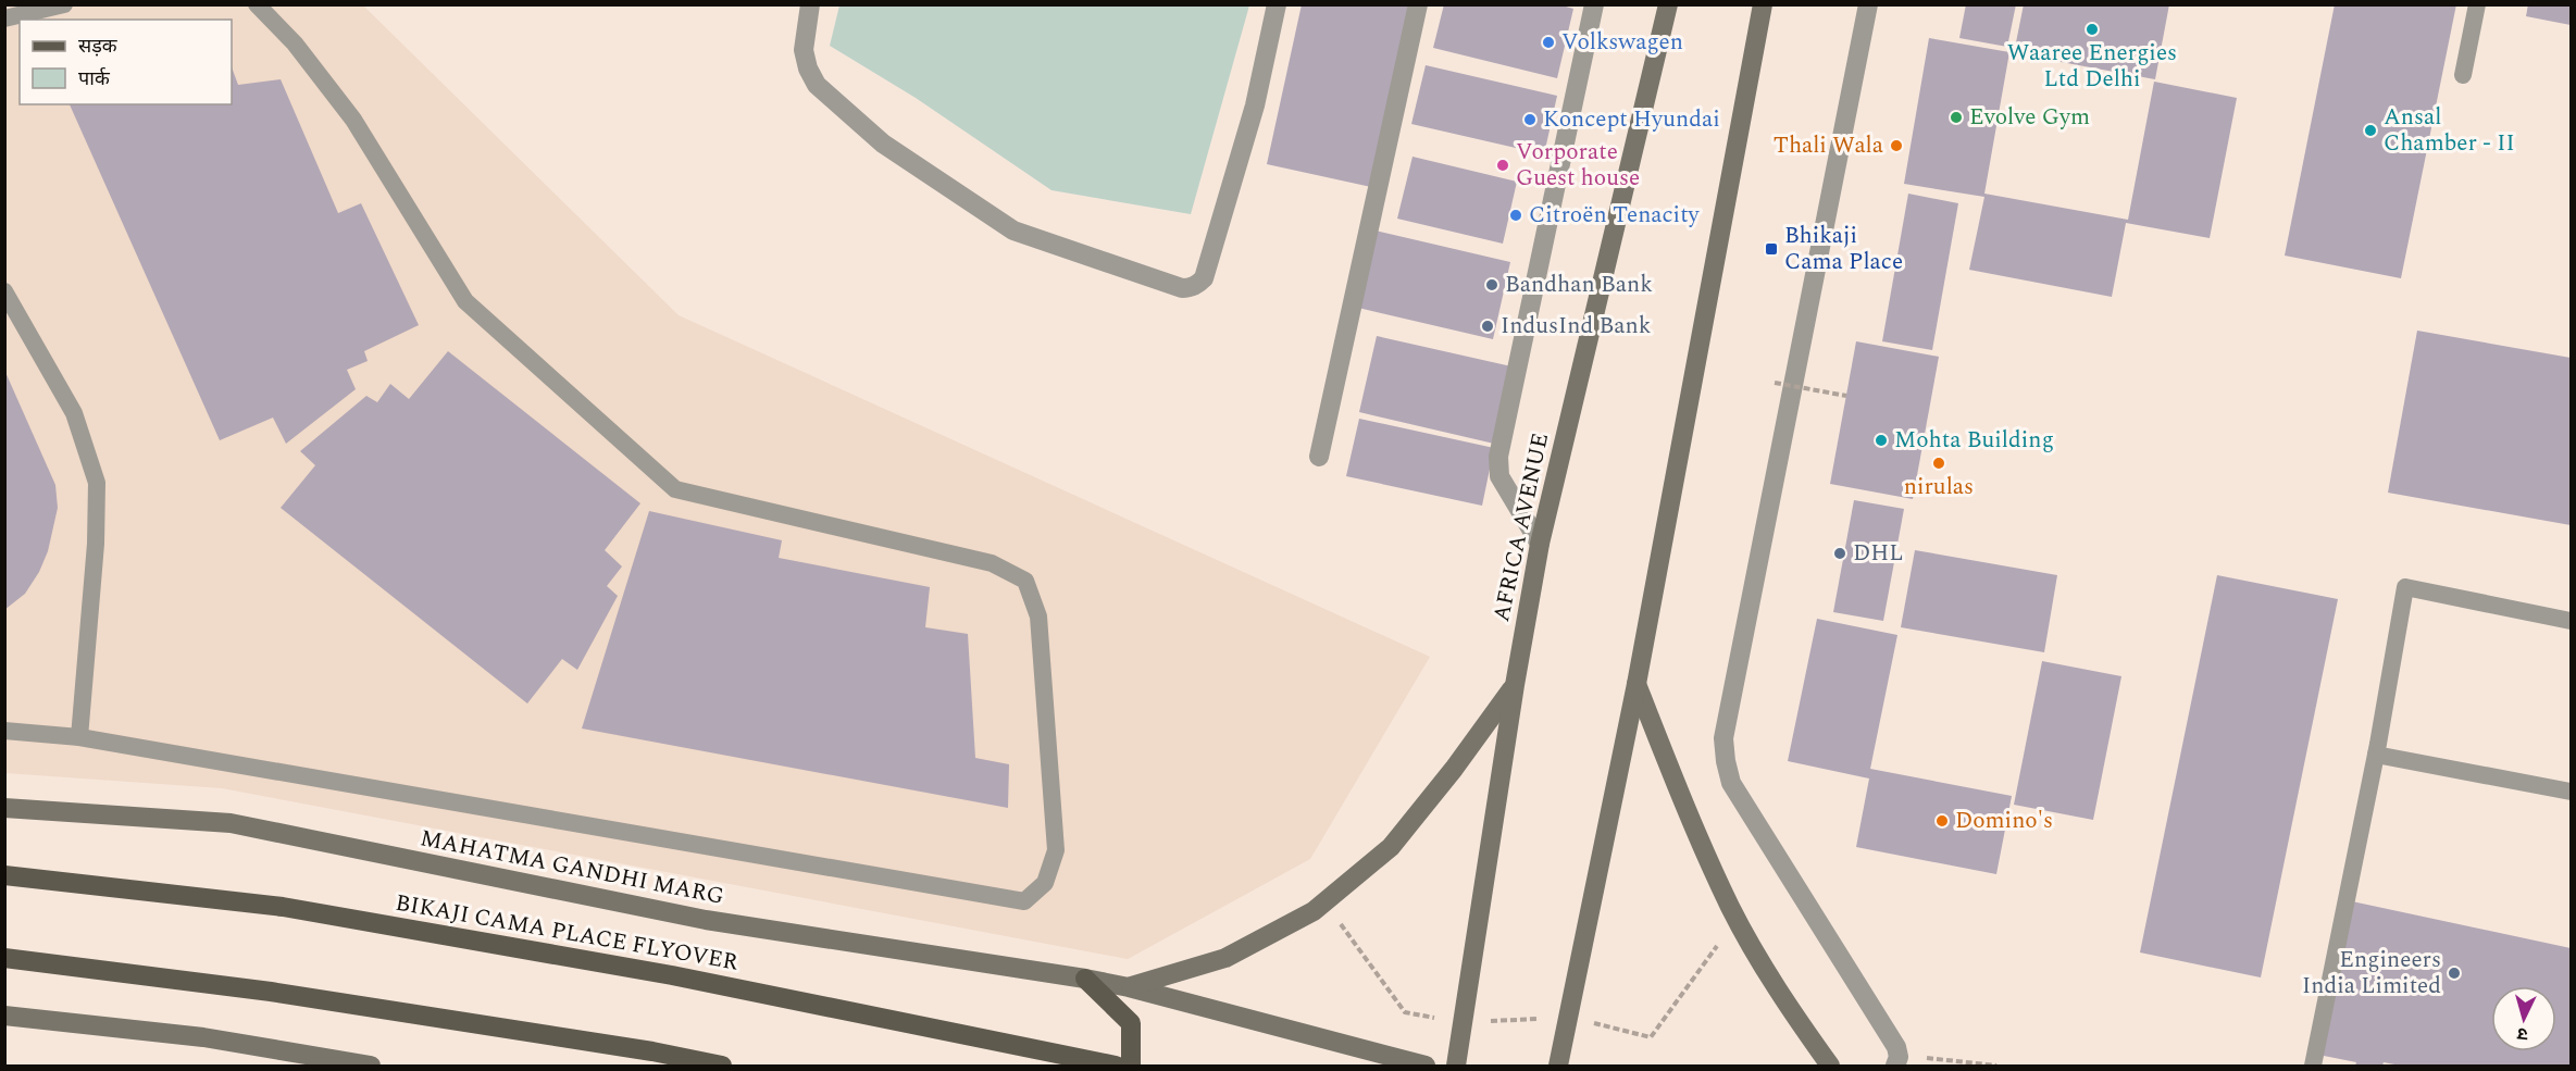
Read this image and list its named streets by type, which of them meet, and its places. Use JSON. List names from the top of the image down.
{
  "streets": {
    "main road": ["AFRICA AVENUE", "MAHATMA GANDHI MARG", "BIKAJI CAMA PLACE FLYOVER"]
  },
  "places": {
    "other": [
      "Waaree Energies Ltd Delhi",
      "Volkswagen",
      "Evolve Gym",
      "Koncept Hyundai",
      "Ansal Chamber - II",
      "Thali Wala",
      "Vorporate Guest house",
      "Citroën Tenacity",
      "Bandhan Bank",
      "IndusInd Bank",
      "Mohta Building",
      "nirulas",
      "DHL",
      "Domino's",
      "Engineers India Limited"
    ],
    "transit": ["Bhikaji Cama Place"]
  },
  "legend": ["सड़क", "पार्क"],
  "north": "bottom"
}
